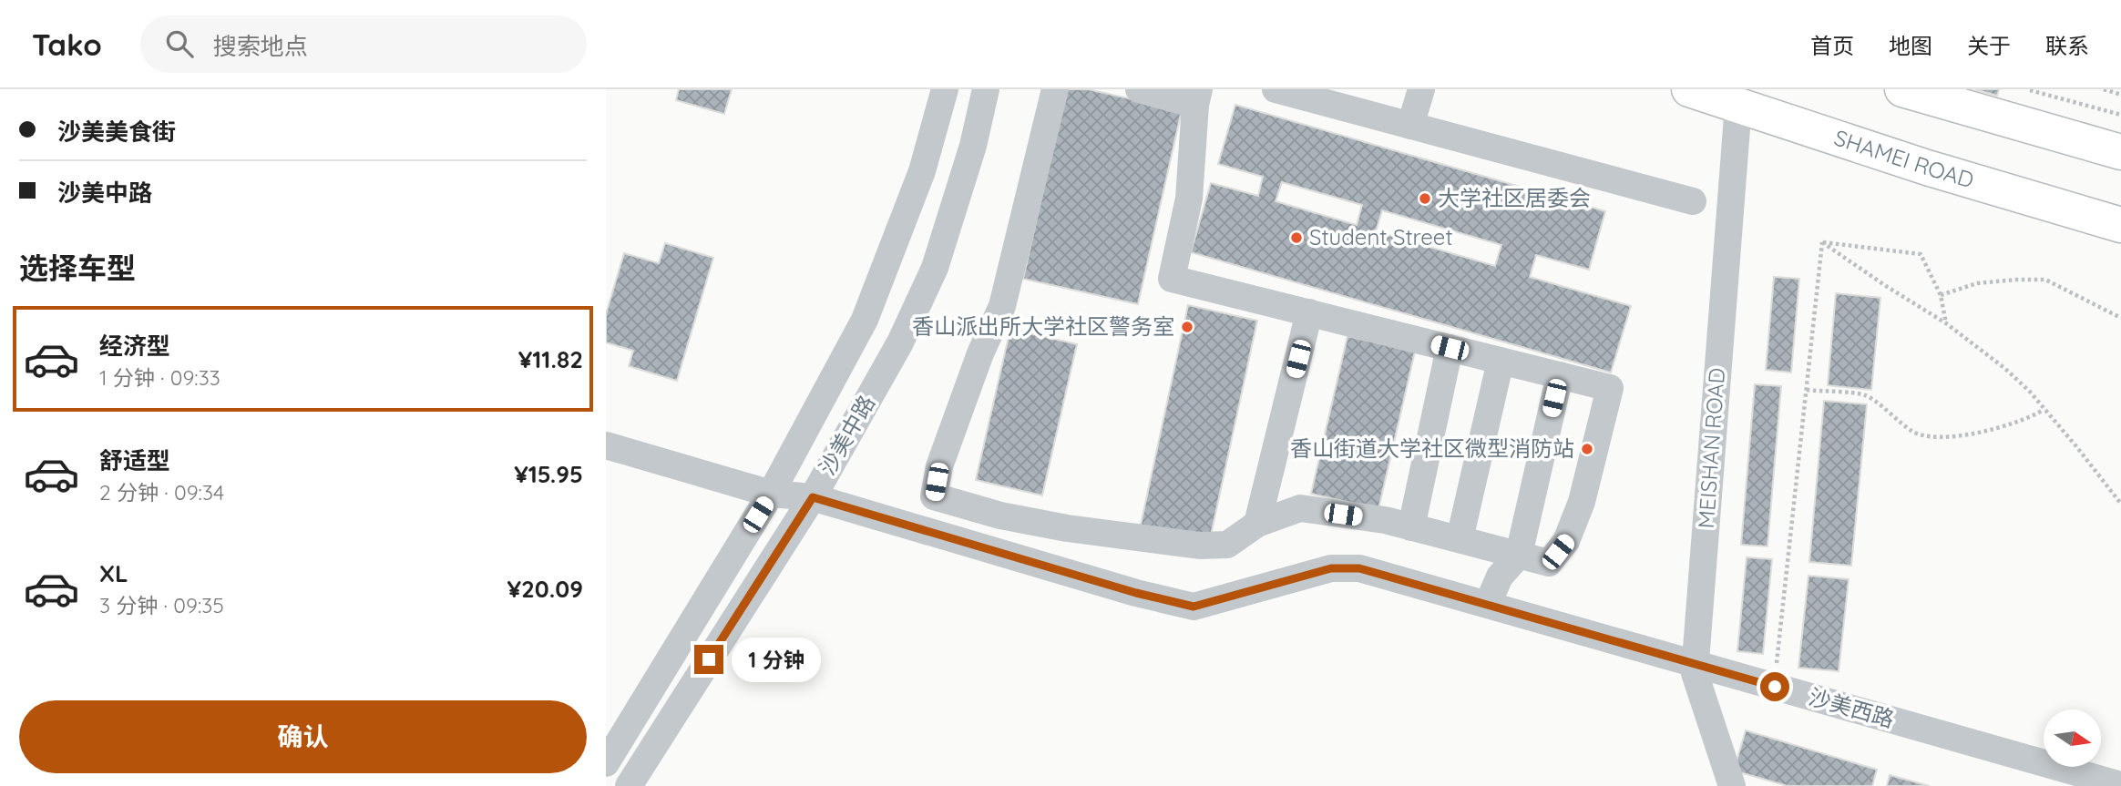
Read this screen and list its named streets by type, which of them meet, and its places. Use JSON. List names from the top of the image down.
{
  "streets": {
    "main road": ["SHAMEI ROAD"],
    "street": ["沙美中路", "MEISHAN ROAD", "沙美西路"]
  },
  "crossings": [
    ["SHAMEI ROAD", "MEISHAN ROAD"],
    ["沙美中路", "沙美西路"],
    ["MEISHAN ROAD", "沙美西路"]
  ],
  "places": [
    "大学社区居委会",
    "Student Street",
    "香山派出所大学社区警务室",
    "香山街道大学社区微型消防站"
  ],
  "north": "right",
  "page": {
    "header": "Tako",
    "search": "搜索地点",
    "nav": [
      "首页",
      "地图",
      "关于",
      "联系"
    ],
    "banner": ["沙美美食街", "沙美中路"],
    "heading": "选择车型",
    "list": [
      {
        "name": "经济型",
        "note": "1 分钟 · 09:33",
        "value": "¥11.82"
      },
      {
        "name": "舒适型",
        "note": "2 分钟 · 09:34",
        "value": "¥15.95"
      },
      {
        "name": "XL",
        "note": "3 分钟 · 09:35",
        "value": "¥20.09"
      }
    ],
    "bubble": "1 分钟",
    "buttons": "确认"
  }
}
